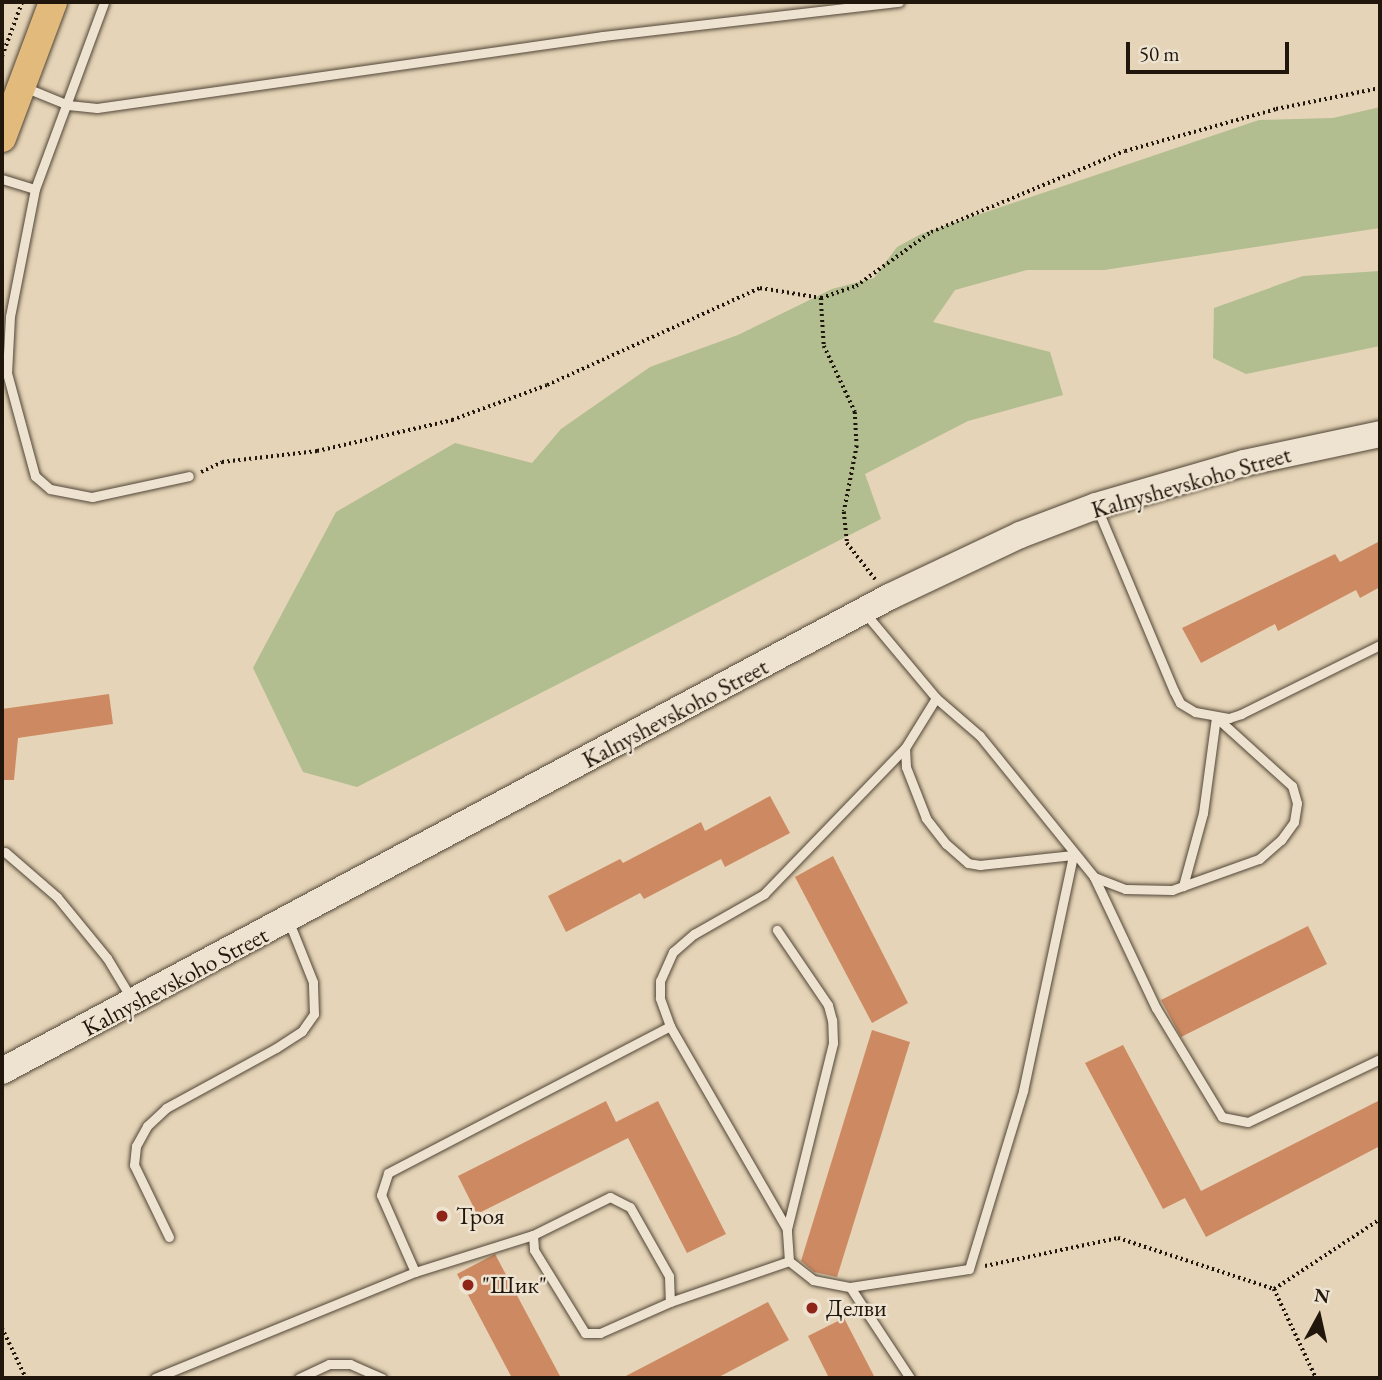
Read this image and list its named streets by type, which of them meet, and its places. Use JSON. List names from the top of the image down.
{
  "streets": {
    "street": ["Kalnyshevskoho Street"]
  },
  "places": ["Троя", "\"Шик\"", "Делви"],
  "scale_bar": "50 m",
  "north": "top"
}
